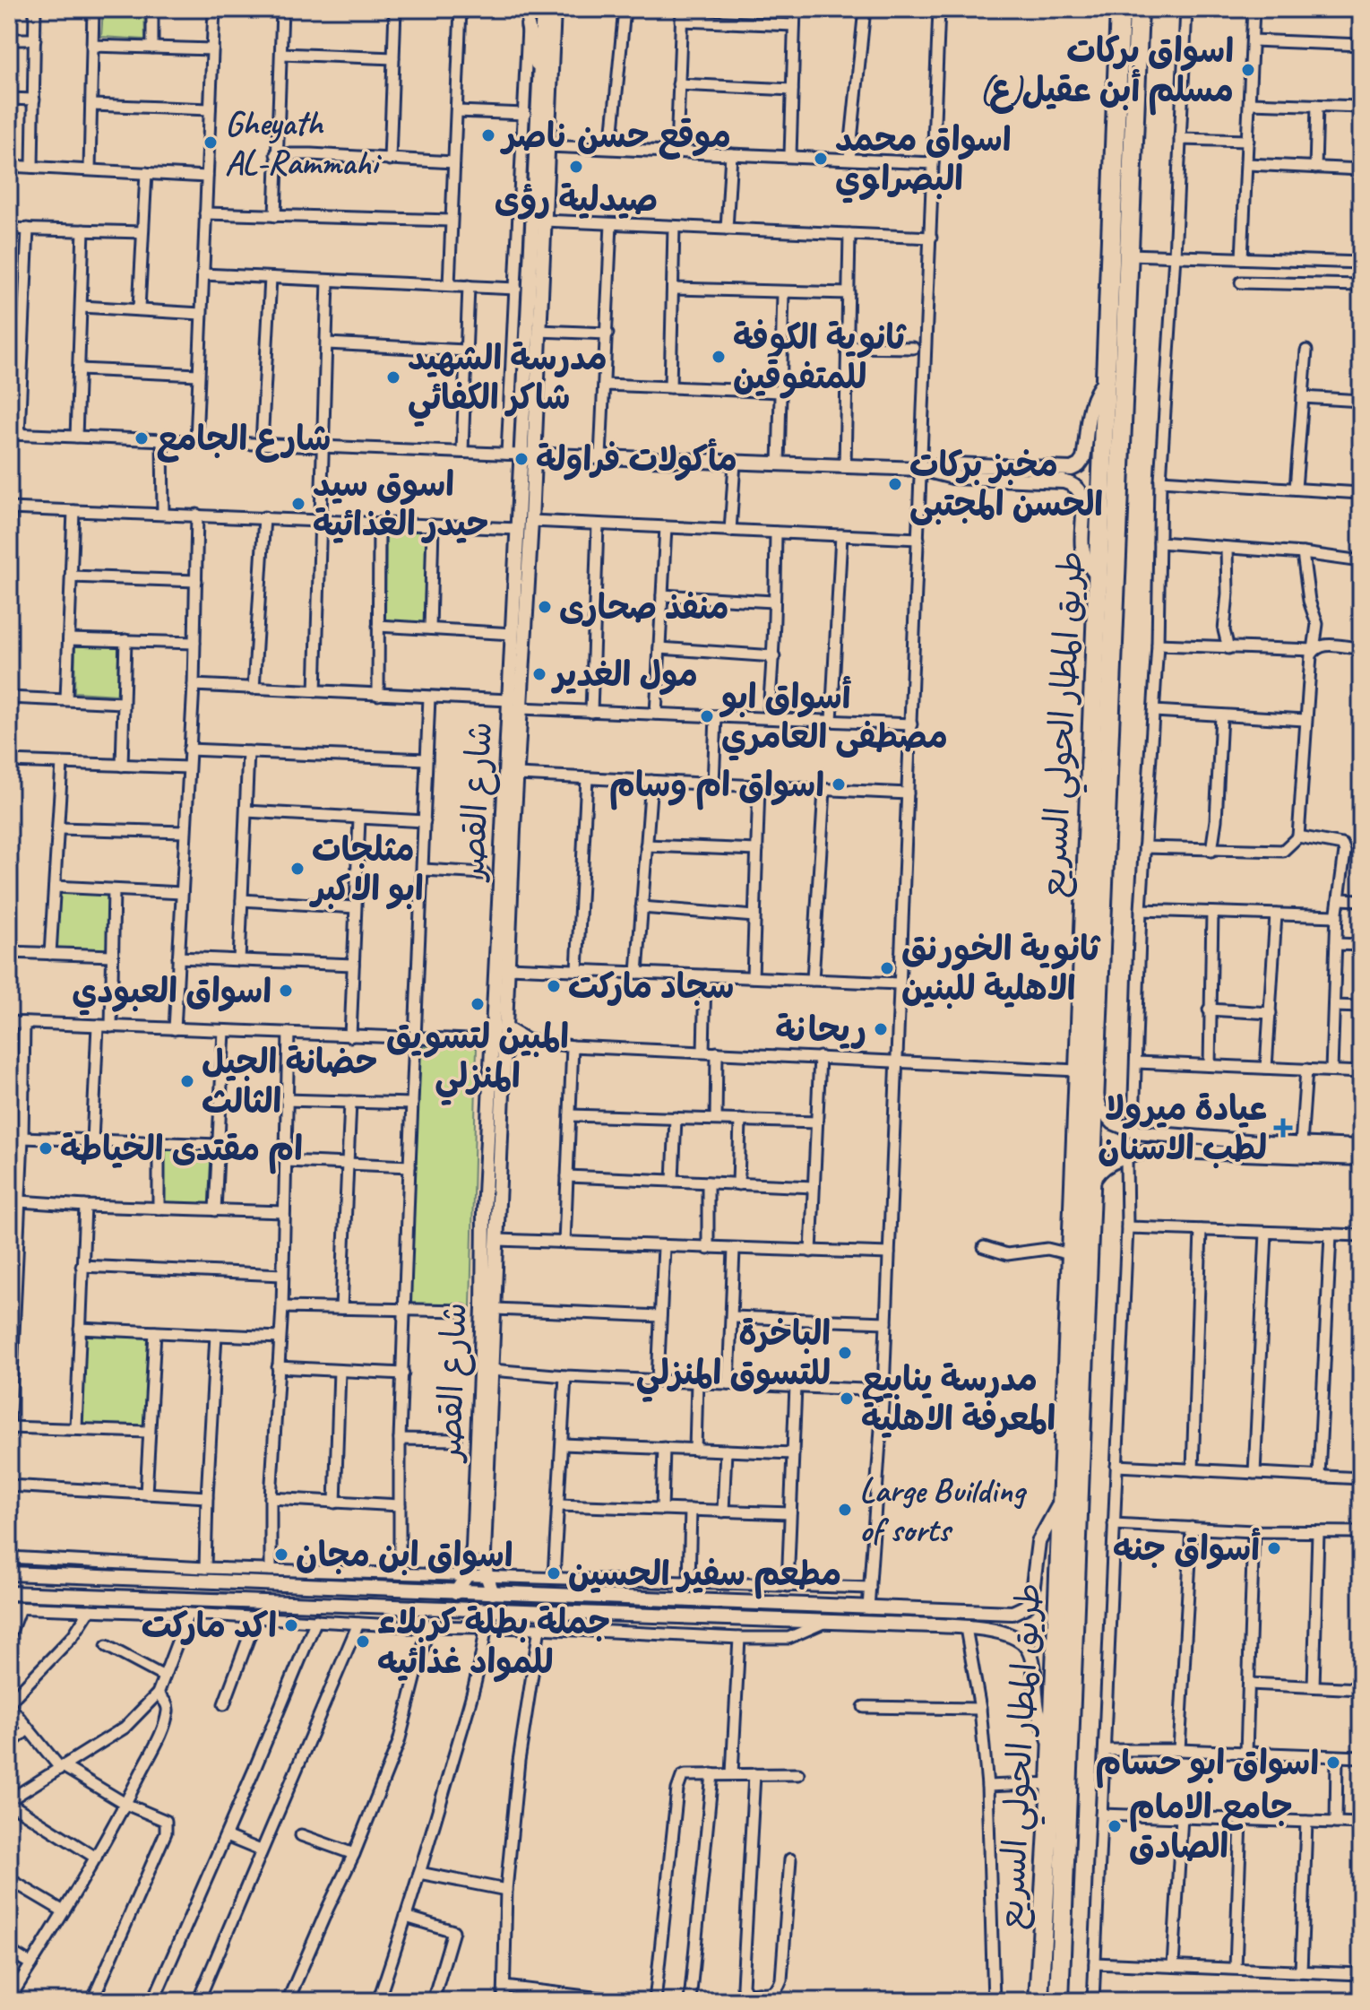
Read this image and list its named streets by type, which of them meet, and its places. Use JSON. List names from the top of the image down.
{
  "streets": {
    "highway": ["طريق المطار الحولي السريع"],
    "street": ["شارع القصر"]
  },
  "places": {
    "other": [
      "اسواق بركات مسلم أبن عقيل(ع)",
      "موقع حسن ناصر",
      "Gheyath AL-Rammahi",
      "اسواق محمد البصراوي",
      "صيدلية رؤى",
      "ثانوية الكوفة للمتفوقين",
      "مدرسة الشهيد شاكر الكفائي",
      "شارع الجامع",
      "مأكولات فراولة",
      "مخبز بركات الحسن المجتبى",
      "اسوق سيد حيدر الغذائية",
      "منفذ صحارى",
      "مول الغدير",
      "أسواق ابو مصطفى العامري",
      "اسواق ام وسام",
      "مثلجات ابو الاكبر",
      "ثانوية الخورنق الاهلية للبنين",
      "سجاد ماركت",
      "اسواق العبودي",
      "المبين لتسويق المنزلي",
      "ريحانة",
      "حضانة الجيل الثالث",
      "ام مقتدى الخياطة",
      "الباخرة للتسوق المنزلي",
      "مدرسة ينابيع المعرفة الاهلية",
      "Large Building of sorts",
      "أسواق جنه",
      "اسواق ابن مجان",
      "مطعم سفير الحسين",
      "اكد ماركت",
      "جملة بطلة كربلاء للمواد غذائيه",
      "اسواق ابو حسام",
      "جامع الامام الصادق"
    ],
    "health": ["عيادة ميرولا لطب الاسنان"]
  }
}
